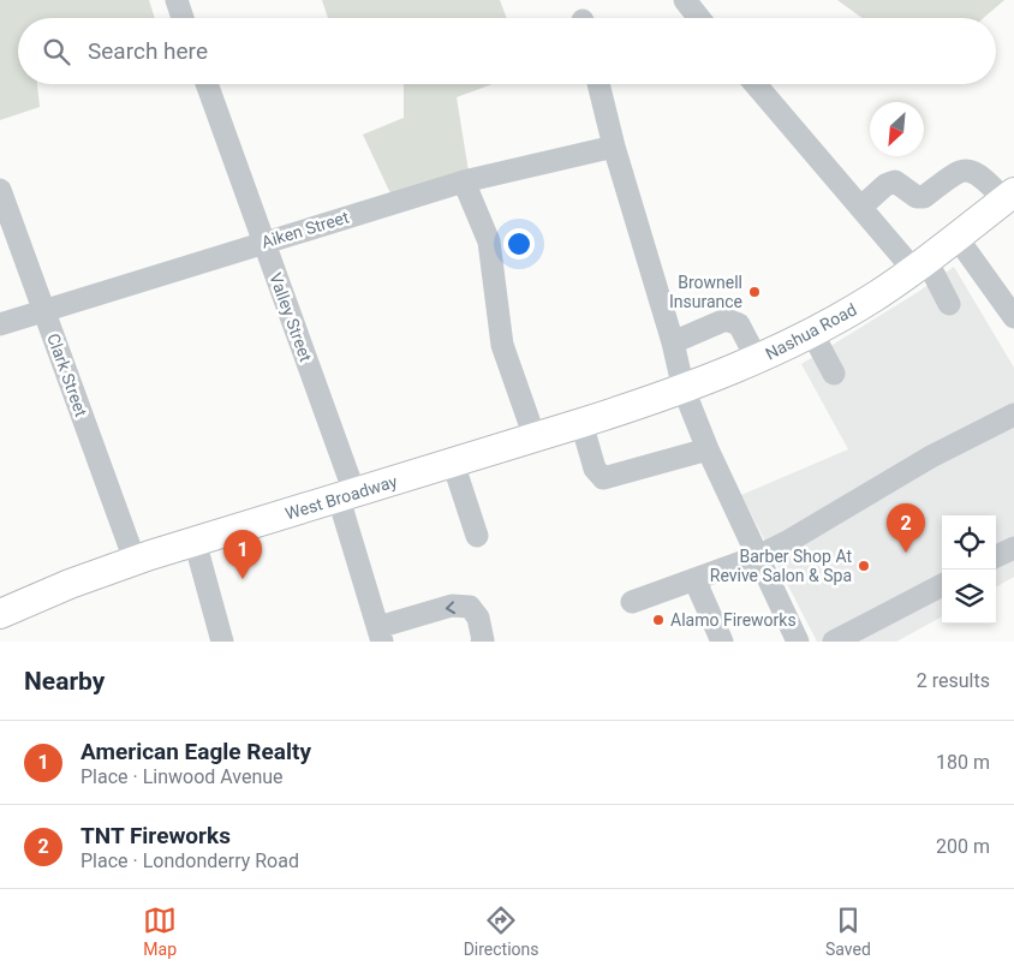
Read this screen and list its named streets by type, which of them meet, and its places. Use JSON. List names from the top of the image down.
{
  "streets": {
    "main road": ["Nashua Road", "West Broadway"],
    "street": ["Aiken Street", "Valley Street", "Clark Street"]
  },
  "crossings": [
    ["Aiken Street", "Valley Street"],
    ["Aiken Street", "Clark Street"],
    ["Valley Street", "West Broadway"],
    ["Nashua Road", "West Broadway"],
    ["Clark Street", "West Broadway"]
  ],
  "places": ["Brownell Insurance", "Barber Shop At Revive Salon & Spa", "Alamo Fireworks"],
  "north": "bottom left",
  "page": {
    "search": "Search here",
    "pins": ["2", "1"],
    "heading": ["Nearby", "2 results"],
    "list": [
      {
        "mark": "1",
        "name": "American Eagle Realty",
        "note": "Place · Linwood Avenue",
        "value": "180 m"
      },
      {
        "mark": "2",
        "name": "TNT Fireworks",
        "note": "Place · Londonderry Road",
        "value": "200 m"
      }
    ],
    "nav": ["Map", "Directions", "Saved"]
  }
}
